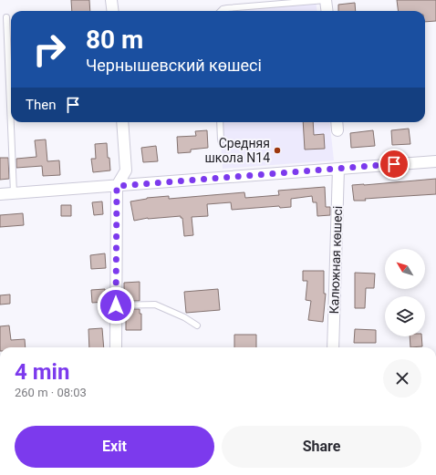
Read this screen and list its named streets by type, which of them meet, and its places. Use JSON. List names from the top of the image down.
{
  "streets": {
    "street": ["Калюжная көшесі"]
  },
  "places": ["Средняя школа N14"],
  "north": "top left",
  "page": {
    "turn": ["80 m", "Чернышевский көшесі"],
    "then": "Then",
    "heading": ["4 min", "260 m · 08:03"],
    "buttons": ["Exit", "Share"]
  }
}
